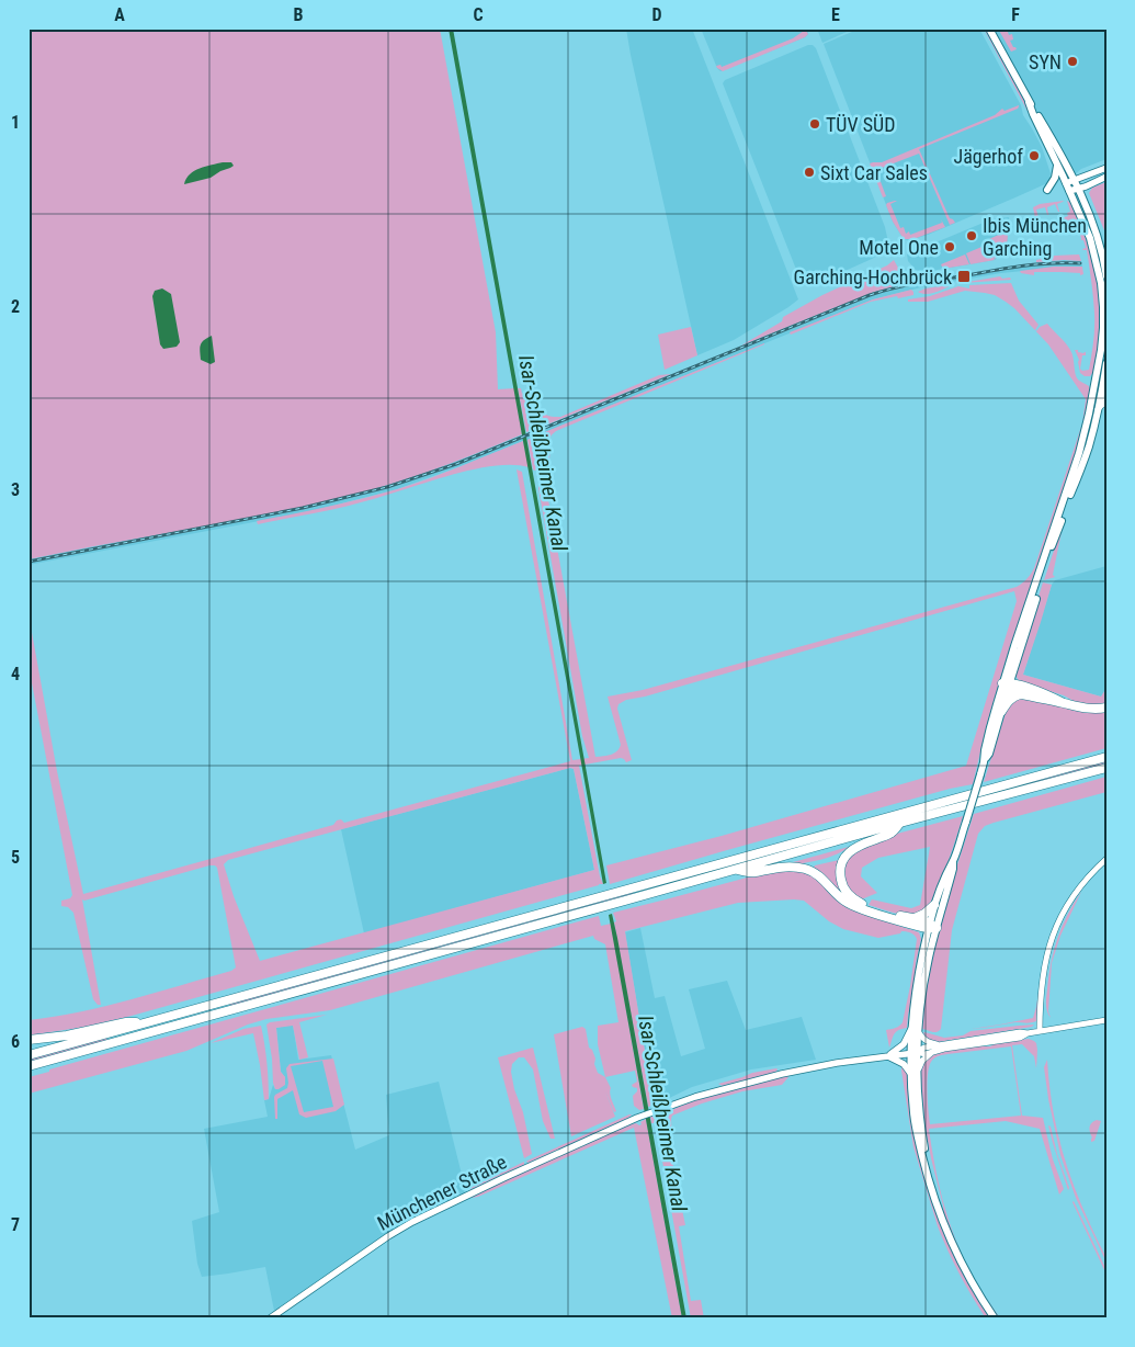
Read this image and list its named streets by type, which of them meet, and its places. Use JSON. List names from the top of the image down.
{
  "streets": {
    "main road": ["Münchener Straße"]
  },
  "water": ["Isar-Schleißheimer Kanal"],
  "places": {
    "other": [
      "SYN",
      "TÜV SÜD",
      "Jägerhof",
      "Sixt Car Sales",
      "Ibis München Garching",
      "Motel One"
    ],
    "transit": ["Garching-Hochbrück"]
  },
  "grid": {
    "columns": [
      "A",
      "B",
      "C",
      "D",
      "E",
      "F"
    ],
    "rows": [
      "1",
      "2",
      "3",
      "4",
      "5",
      "6",
      "7"
    ]
  }
}
